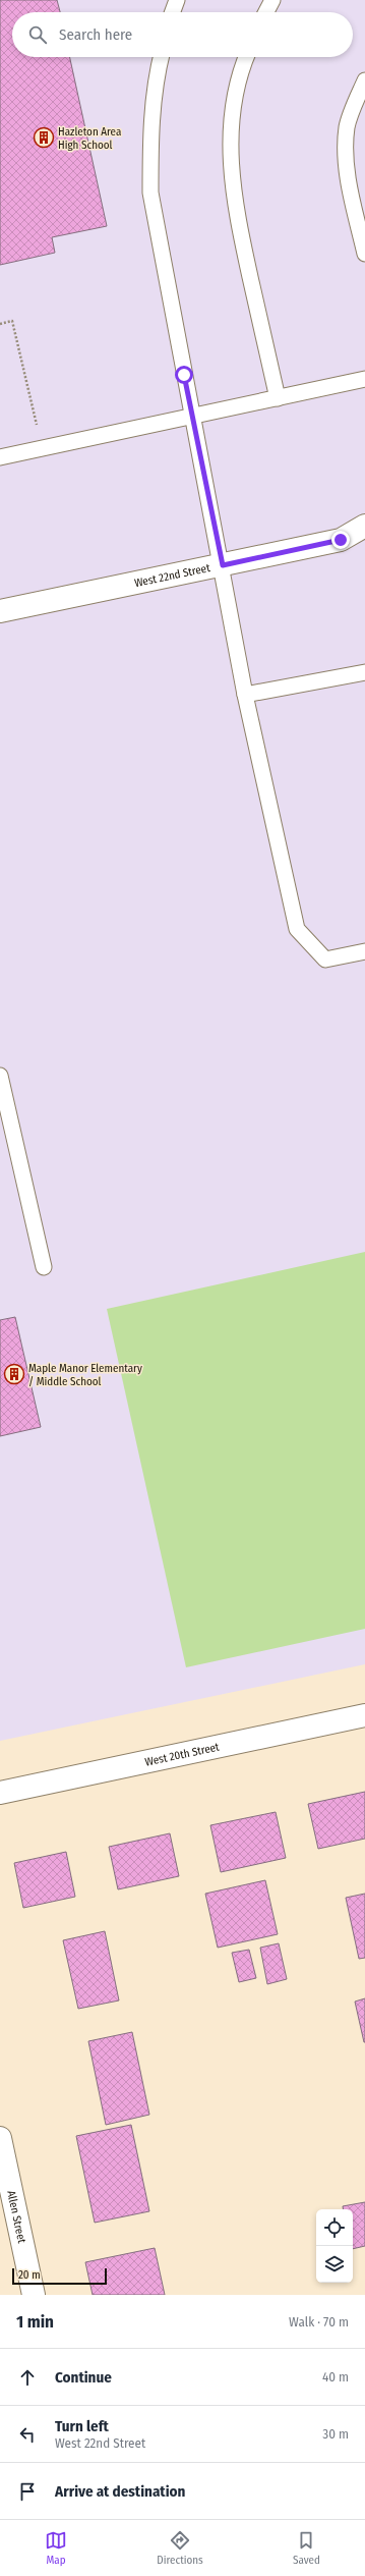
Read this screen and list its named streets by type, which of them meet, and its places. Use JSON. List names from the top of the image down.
{
  "streets": {
    "street": ["West 22nd Street", "West 20th Street", "Allen Street"]
  },
  "places": {
    "building": ["Hazleton Area High School", "Maple Manor Elementary / Middle School"]
  },
  "scale_bar": "20 m",
  "page": {
    "search": "Search here",
    "scale": "20 m",
    "heading": ["1 min", "Walk · 70 m"],
    "list": [
      ["Continue", "40 m"],
      ["Turn left", "West 22nd Street", "30 m"],
      "Arrive at destination"
    ],
    "nav": ["Map", "Directions", "Saved"]
  }
}
